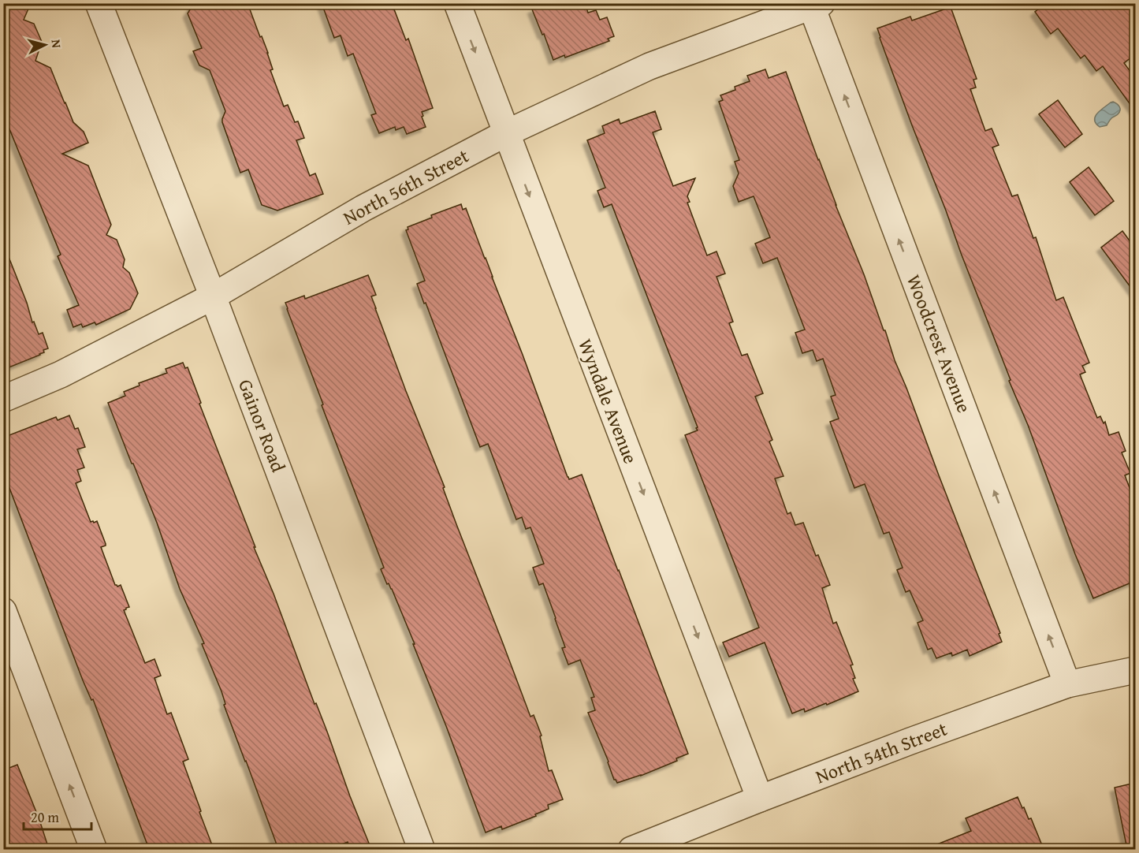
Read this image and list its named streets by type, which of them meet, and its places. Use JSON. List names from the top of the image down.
{
  "streets": {
    "street": [
      "North 56th Street",
      "Woodcrest Avenue",
      "Wyndale Avenue",
      "Gainor Road",
      "North 54th Street"
    ]
  },
  "crossings": [
    ["North 56th Street", "Woodcrest Avenue"],
    ["North 56th Street", "Wyndale Avenue"],
    ["North 56th Street", "Gainor Road"],
    ["Woodcrest Avenue", "North 54th Street"],
    ["Wyndale Avenue", "North 54th Street"]
  ],
  "one_way": ["Woodcrest Avenue", "Wyndale Avenue"],
  "scale_bar": "20 m",
  "north": "right"
}
